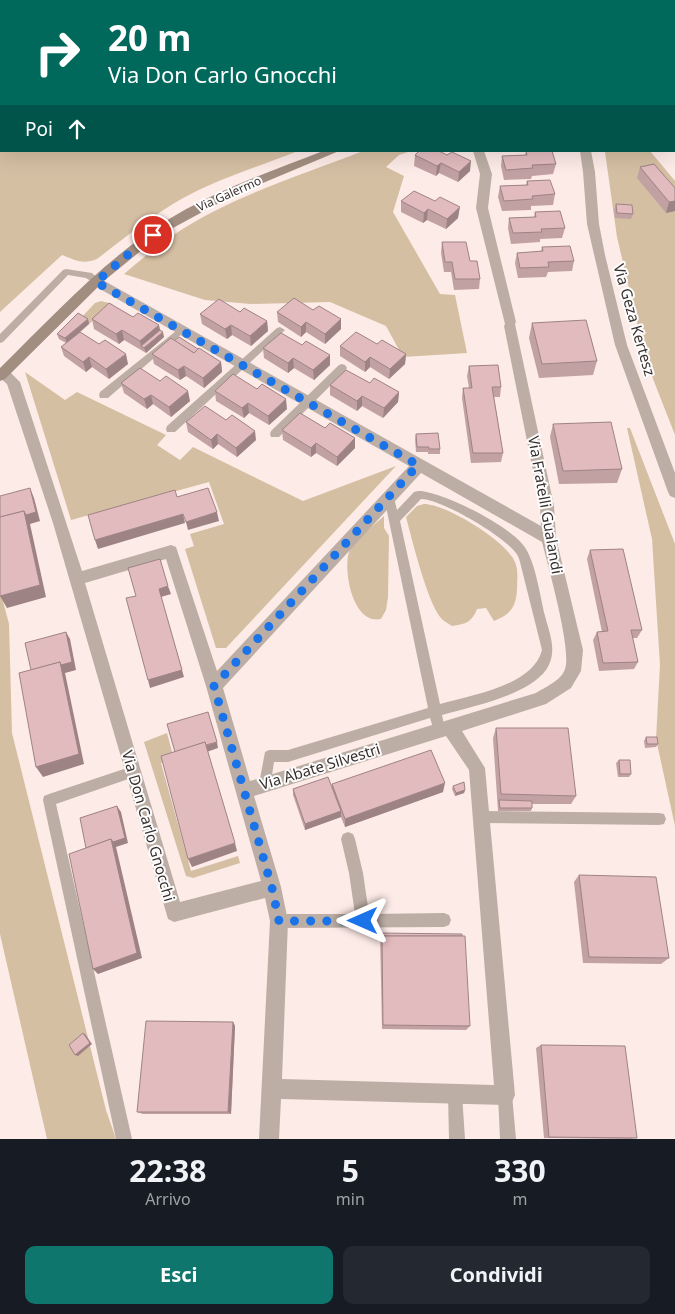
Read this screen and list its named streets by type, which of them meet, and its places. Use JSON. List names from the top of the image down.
{
  "streets": {
    "main road": ["Via Galermo"],
    "street": [
      "Via Geza Kertesz",
      "Via Fratelli Gualandi",
      "Via Abate Silvestri",
      "Via Don Carlo Gnocchi"
    ]
  },
  "crossings": [
    ["Via Galermo", "Via Don Carlo Gnocchi"],
    ["Via Fratelli Gualandi", "Via Abate Silvestri"],
    ["Via Abate Silvestri", "Via Don Carlo Gnocchi"]
  ],
  "page": {
    "turn": ["20 m", "Via Don Carlo Gnocchi"],
    "then": "Poi",
    "eta": [
      "22:38",
      "Arrivo",
      "5",
      "min",
      "330",
      "m"
    ],
    "buttons": ["Esci", "Condividi"]
  }
}
